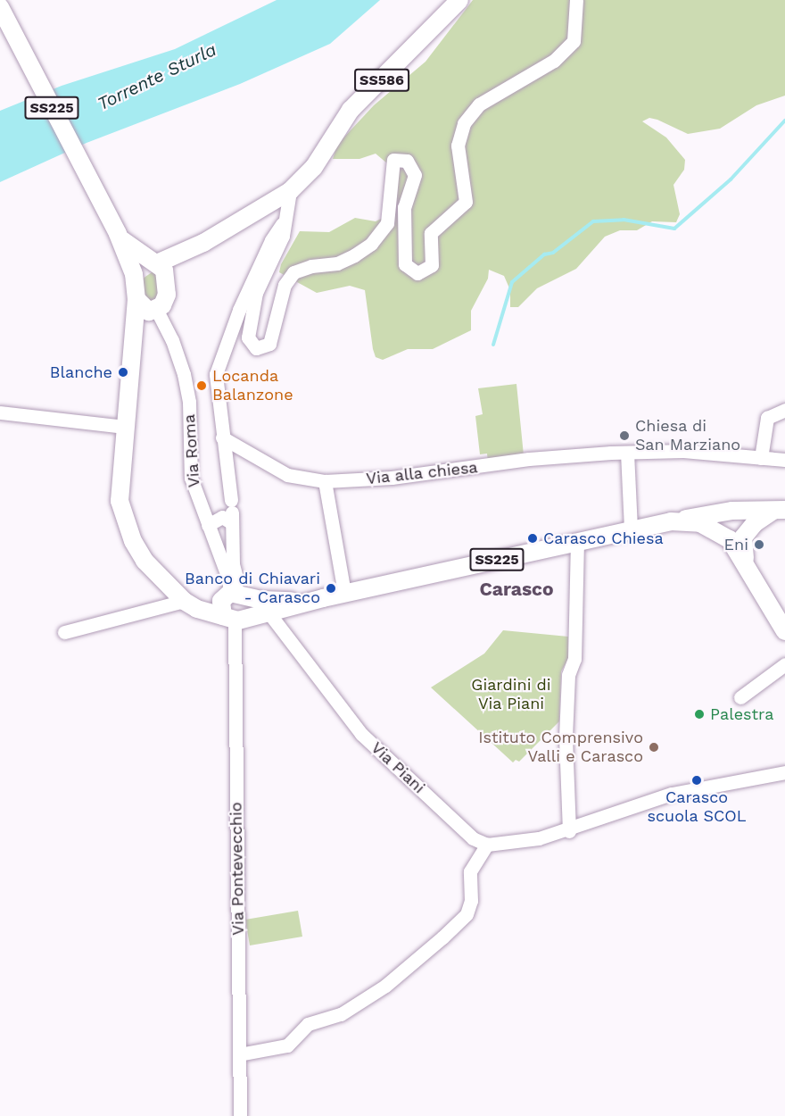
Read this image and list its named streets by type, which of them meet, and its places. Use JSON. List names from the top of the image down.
{
  "streets": {
    "main road": ["SS586", "SS225"],
    "street": [
      "Via Roma",
      "Via alla chiesa",
      "Via Piani",
      "Via Pontevecchio"
    ]
  },
  "crossings": [
    ["SS586", "SS225"],
    ["SS225", "Via Roma"],
    ["SS225", "Via Piani"],
    ["SS225", "Via Pontevecchio"],
    ["Via Roma", "Via Pontevecchio"]
  ],
  "districts": ["Carasco"],
  "water": ["Torrente Sturla"],
  "parks": ["Giardini di Via Piani"],
  "places": [
    "Blanche",
    "Locanda Balanzone",
    "Chiesa di San Marziano",
    "Carasco Chiesa",
    "Eni",
    "Banco di Chiavari - Carasco",
    "Palestra",
    "Istituto Comprensivo Valli e Carasco",
    "Carasco scuola SCOL"
  ]
}
